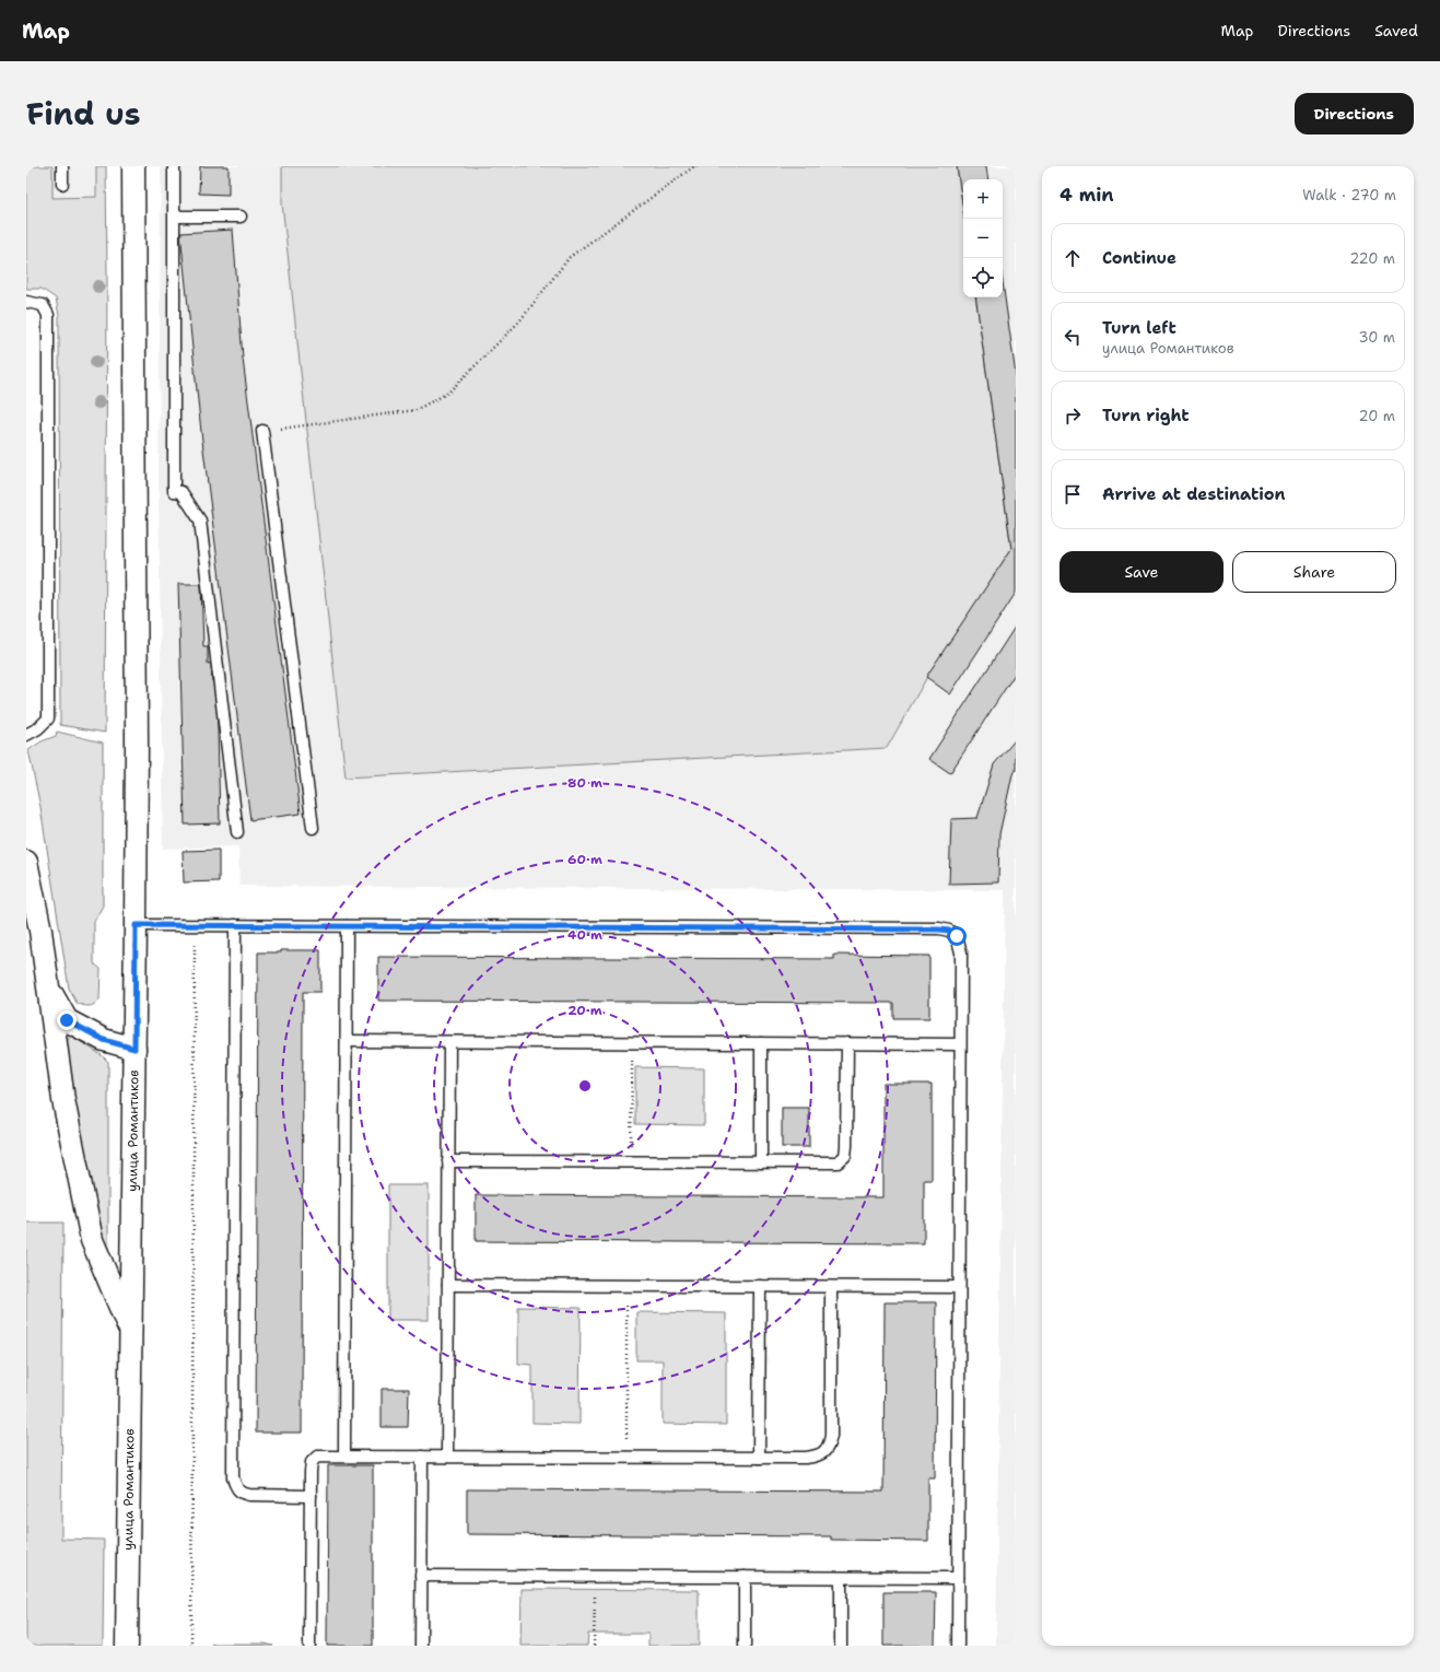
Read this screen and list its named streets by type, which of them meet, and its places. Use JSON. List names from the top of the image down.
{
  "streets": {
    "street": ["улица Романтиков"]
  },
  "page": {
    "header": "Map",
    "nav": ["Map", "Directions", "Saved"],
    "title": "Find us",
    "buttons": [
      "Directions",
      ["Save", "Share"]
    ],
    "heading": ["4 min", "Walk · 270 m"],
    "map_buttons": ["+", "−"],
    "list": [
      ["Continue", "220 m"],
      ["Turn left", "улица Романтиков", "30 m"],
      ["Turn right", "20 m"],
      "Arrive at destination"
    ]
  },
  "rings": [
    "80 m",
    "60 m",
    "40 m",
    "20 m"
  ]
}
